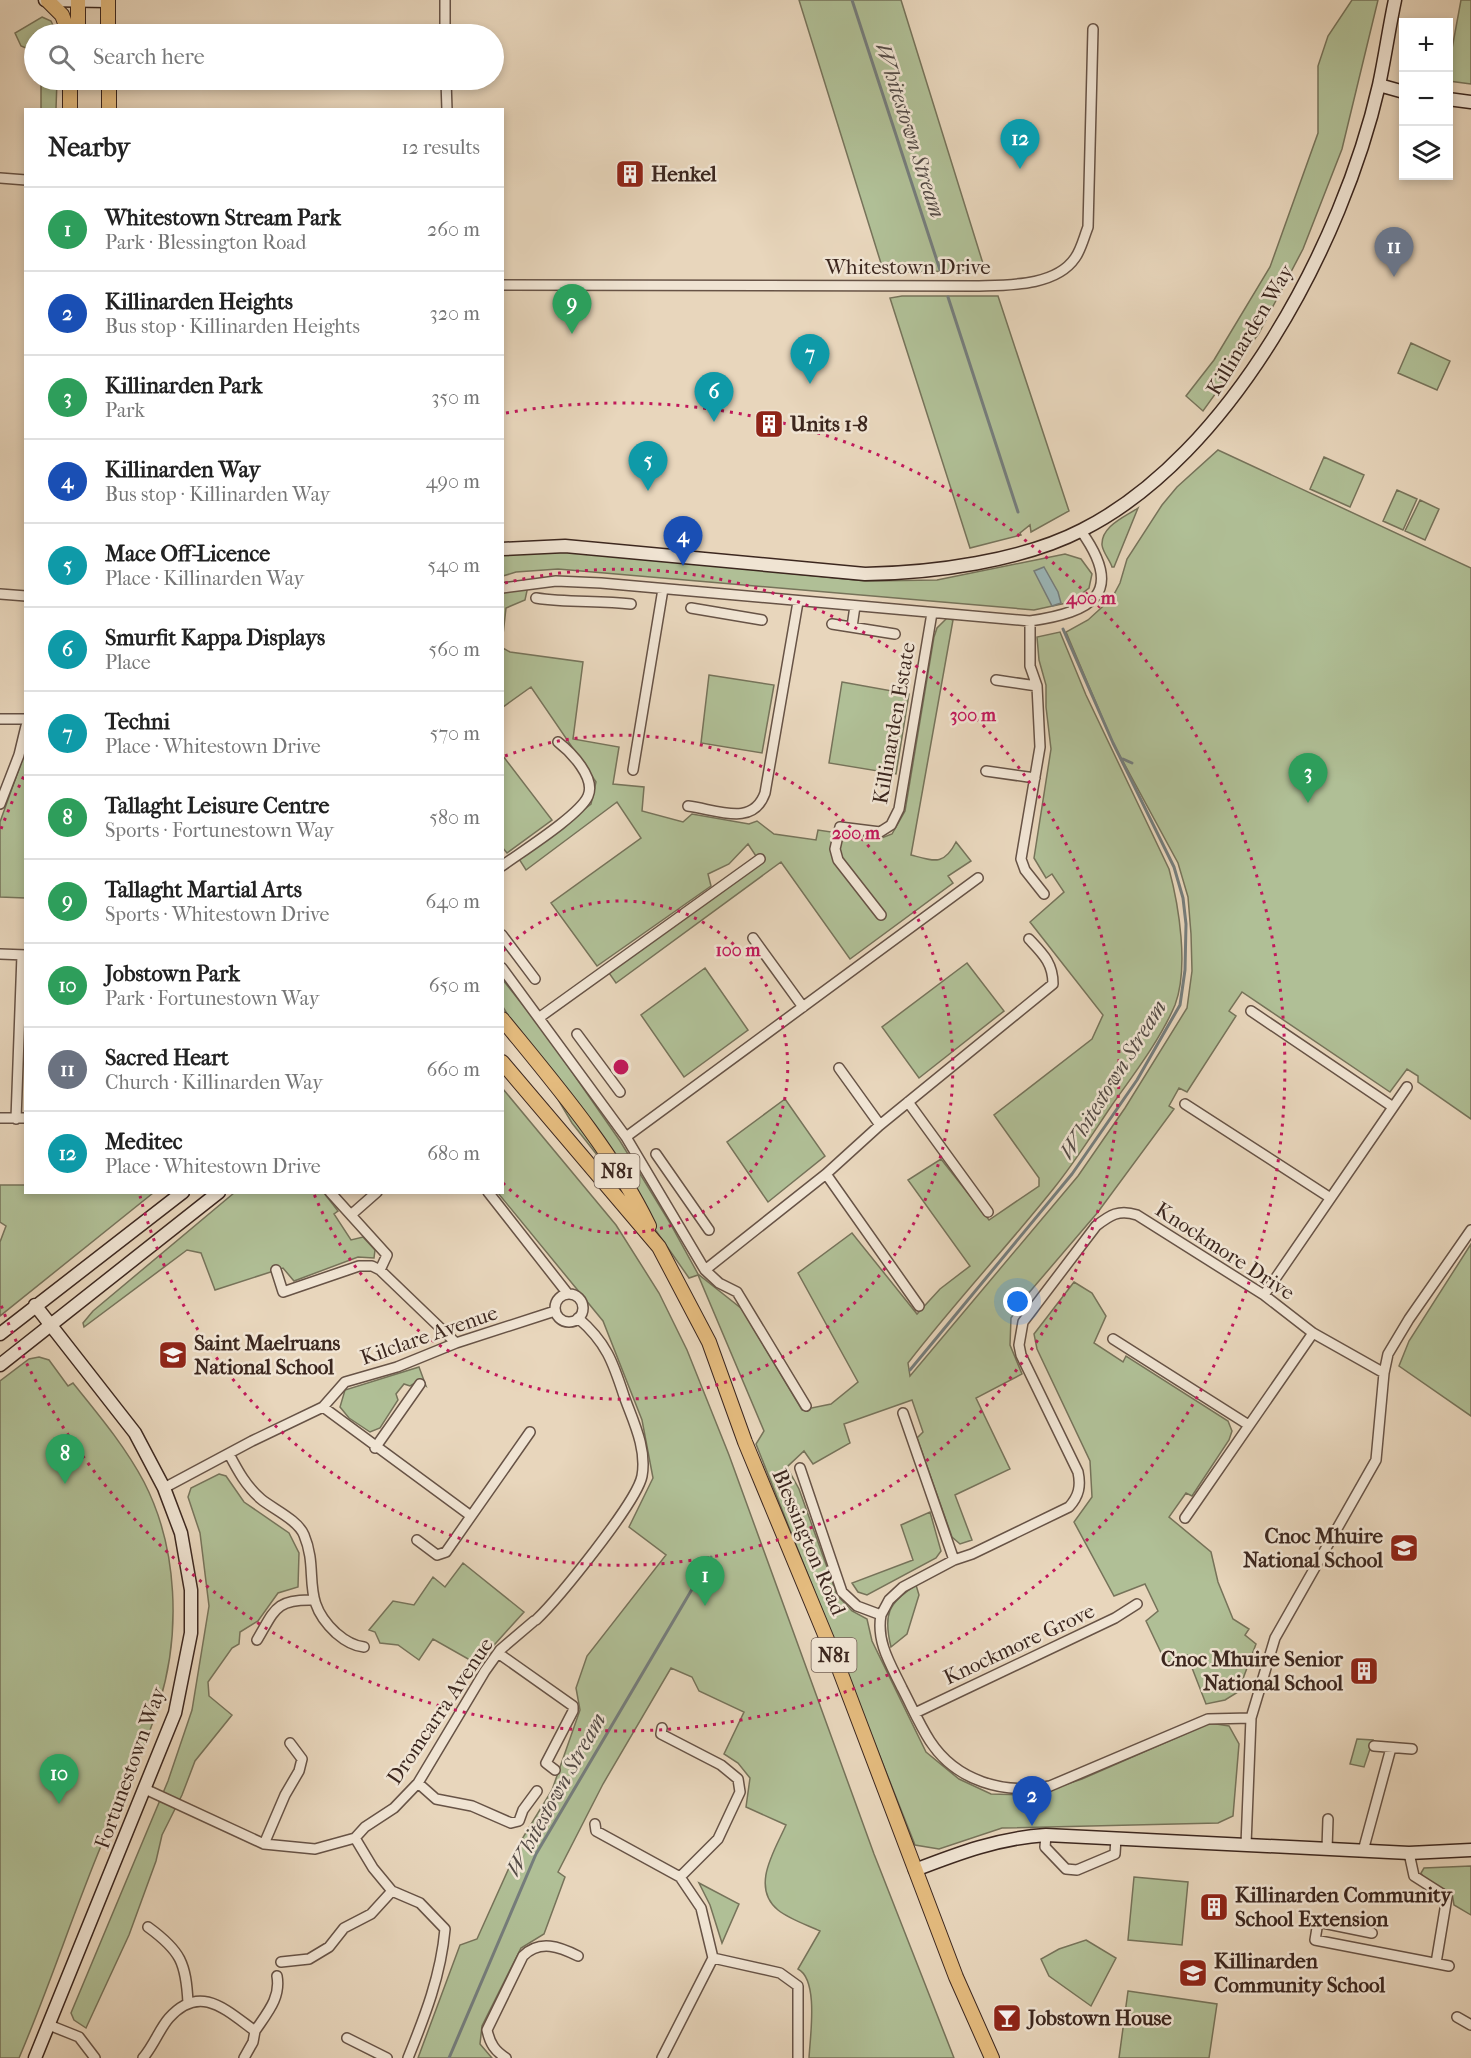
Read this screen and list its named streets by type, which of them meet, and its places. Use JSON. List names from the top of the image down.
{
  "streets": {
    "main road": ["N81", "Blessington Road"],
    "street": [
      "Whitestown Drive",
      "Killinarden Way",
      "Killinarden Estate",
      "Knockmore Drive",
      "Kilclare Avenue",
      "Knockmore Grove",
      "Dromcarra Avenue",
      "Fortunestown Way"
    ]
  },
  "crossings": [
    ["Killinarden Way", "Killinarden Estate"],
    ["Kilclare Avenue", "Dromcarra Avenue"],
    ["Kilclare Avenue", "Fortunestown Way"],
    ["Dromcarra Avenue", "Fortunestown Way"]
  ],
  "water": ["Whitestown Stream"],
  "places": {
    "building": [
      "Henkel",
      "Units 1-8",
      "Cnoc Mhuire Senior National School",
      "Killinarden Community School Extension"
    ],
    "school or university": ["Saint Maelruans National School", "Cnoc Mhuire National School", "Killinarden Community School"],
    "bar": ["Jobstown House"]
  },
  "page": {
    "map_buttons": ["+", "−"],
    "search": "Search here",
    "heading": ["Nearby", "12 results"],
    "pins": [
      "12",
      "11",
      "9",
      "7",
      "6",
      "5",
      "4",
      "3",
      "8",
      "1",
      "10",
      "2"
    ],
    "list": [
      {
        "mark": "1",
        "name": "Whitestown Stream Park",
        "note": "Park · Blessington Road",
        "value": "260 m"
      },
      {
        "mark": "2",
        "name": "Killinarden Heights",
        "note": "Bus stop · Killinarden Heights",
        "value": "320 m"
      },
      {
        "mark": "3",
        "name": "Killinarden Park",
        "note": "Park",
        "value": "350 m"
      },
      {
        "mark": "4",
        "name": "Killinarden Way",
        "note": "Bus stop · Killinarden Way",
        "value": "490 m"
      },
      {
        "mark": "5",
        "name": "Mace Off-Licence",
        "note": "Place · Killinarden Way",
        "value": "540 m"
      },
      {
        "mark": "6",
        "name": "Smurfit Kappa Displays",
        "note": "Place",
        "value": "560 m"
      },
      {
        "mark": "7",
        "name": "Techni",
        "note": "Place · Whitestown Drive",
        "value": "570 m"
      },
      {
        "mark": "8",
        "name": "Tallaght Leisure Centre",
        "note": "Sports · Fortunestown Way",
        "value": "580 m"
      },
      {
        "mark": "9",
        "name": "Tallaght Martial Arts",
        "note": "Sports · Whitestown Drive",
        "value": "640 m"
      },
      {
        "mark": "10",
        "name": "Jobstown Park",
        "note": "Park · Fortunestown Way",
        "value": "650 m"
      },
      {
        "mark": "11",
        "name": "Sacred Heart",
        "note": "Church · Killinarden Way",
        "value": "660 m"
      },
      {
        "mark": "12",
        "name": "Meditec",
        "note": "Place · Whitestown Drive",
        "value": "680 m"
      }
    ]
  },
  "rings": [
    "400 m",
    "300 m",
    "200 m",
    "100 m"
  ]
}
